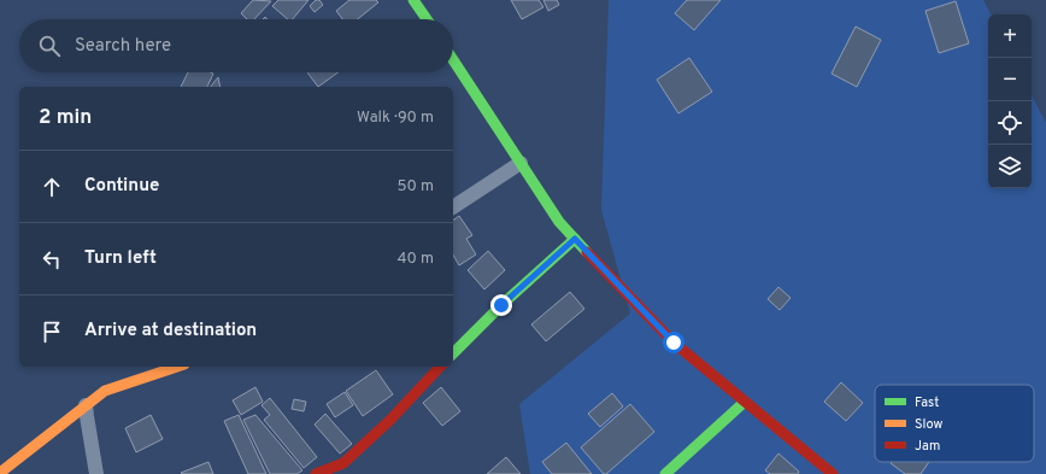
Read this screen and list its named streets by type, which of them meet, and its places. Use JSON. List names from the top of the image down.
{
  "legend": ["Fast", "Slow", "Jam"],
  "page": {
    "map_buttons": ["+", "−"],
    "search": "Search here",
    "heading": ["2 min", "Walk · 90 m"],
    "list": [
      ["Continue", "50 m"],
      ["Turn left", "40 m"],
      "Arrive at destination"
    ]
  }
}
